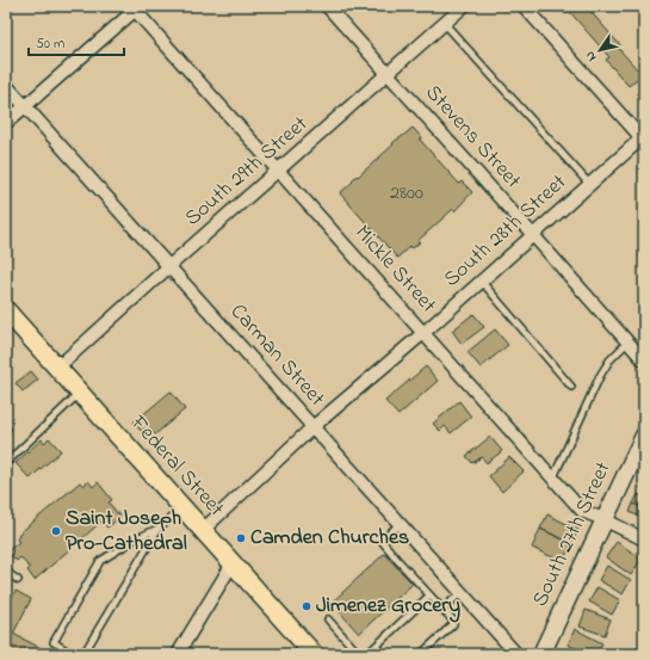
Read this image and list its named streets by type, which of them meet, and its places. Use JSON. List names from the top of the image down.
{
  "streets": {
    "main road": ["Federal Street", "South 27th Street"],
    "street": [
      "Stevens Street",
      "South 29th Street",
      "South 28th Street",
      "Mickle Street",
      "Carman Street"
    ]
  },
  "crossings": [
    ["Stevens Street", "South 29th Street"],
    ["Stevens Street", "South 28th Street"],
    ["South 29th Street", "Mickle Street"],
    ["South 29th Street", "Carman Street"],
    ["South 29th Street", "Federal Street"],
    ["South 28th Street", "Mickle Street"],
    ["South 28th Street", "Carman Street"],
    ["South 28th Street", "Federal Street"],
    ["Mickle Street", "South 27th Street"]
  ],
  "places": ["Saint Joseph Pro-Cathedral", "Camden Churches", "Jimenez Grocery"],
  "house_numbers": ["2800"],
  "scale_bar": "50 m",
  "north": "bottom left"
}
